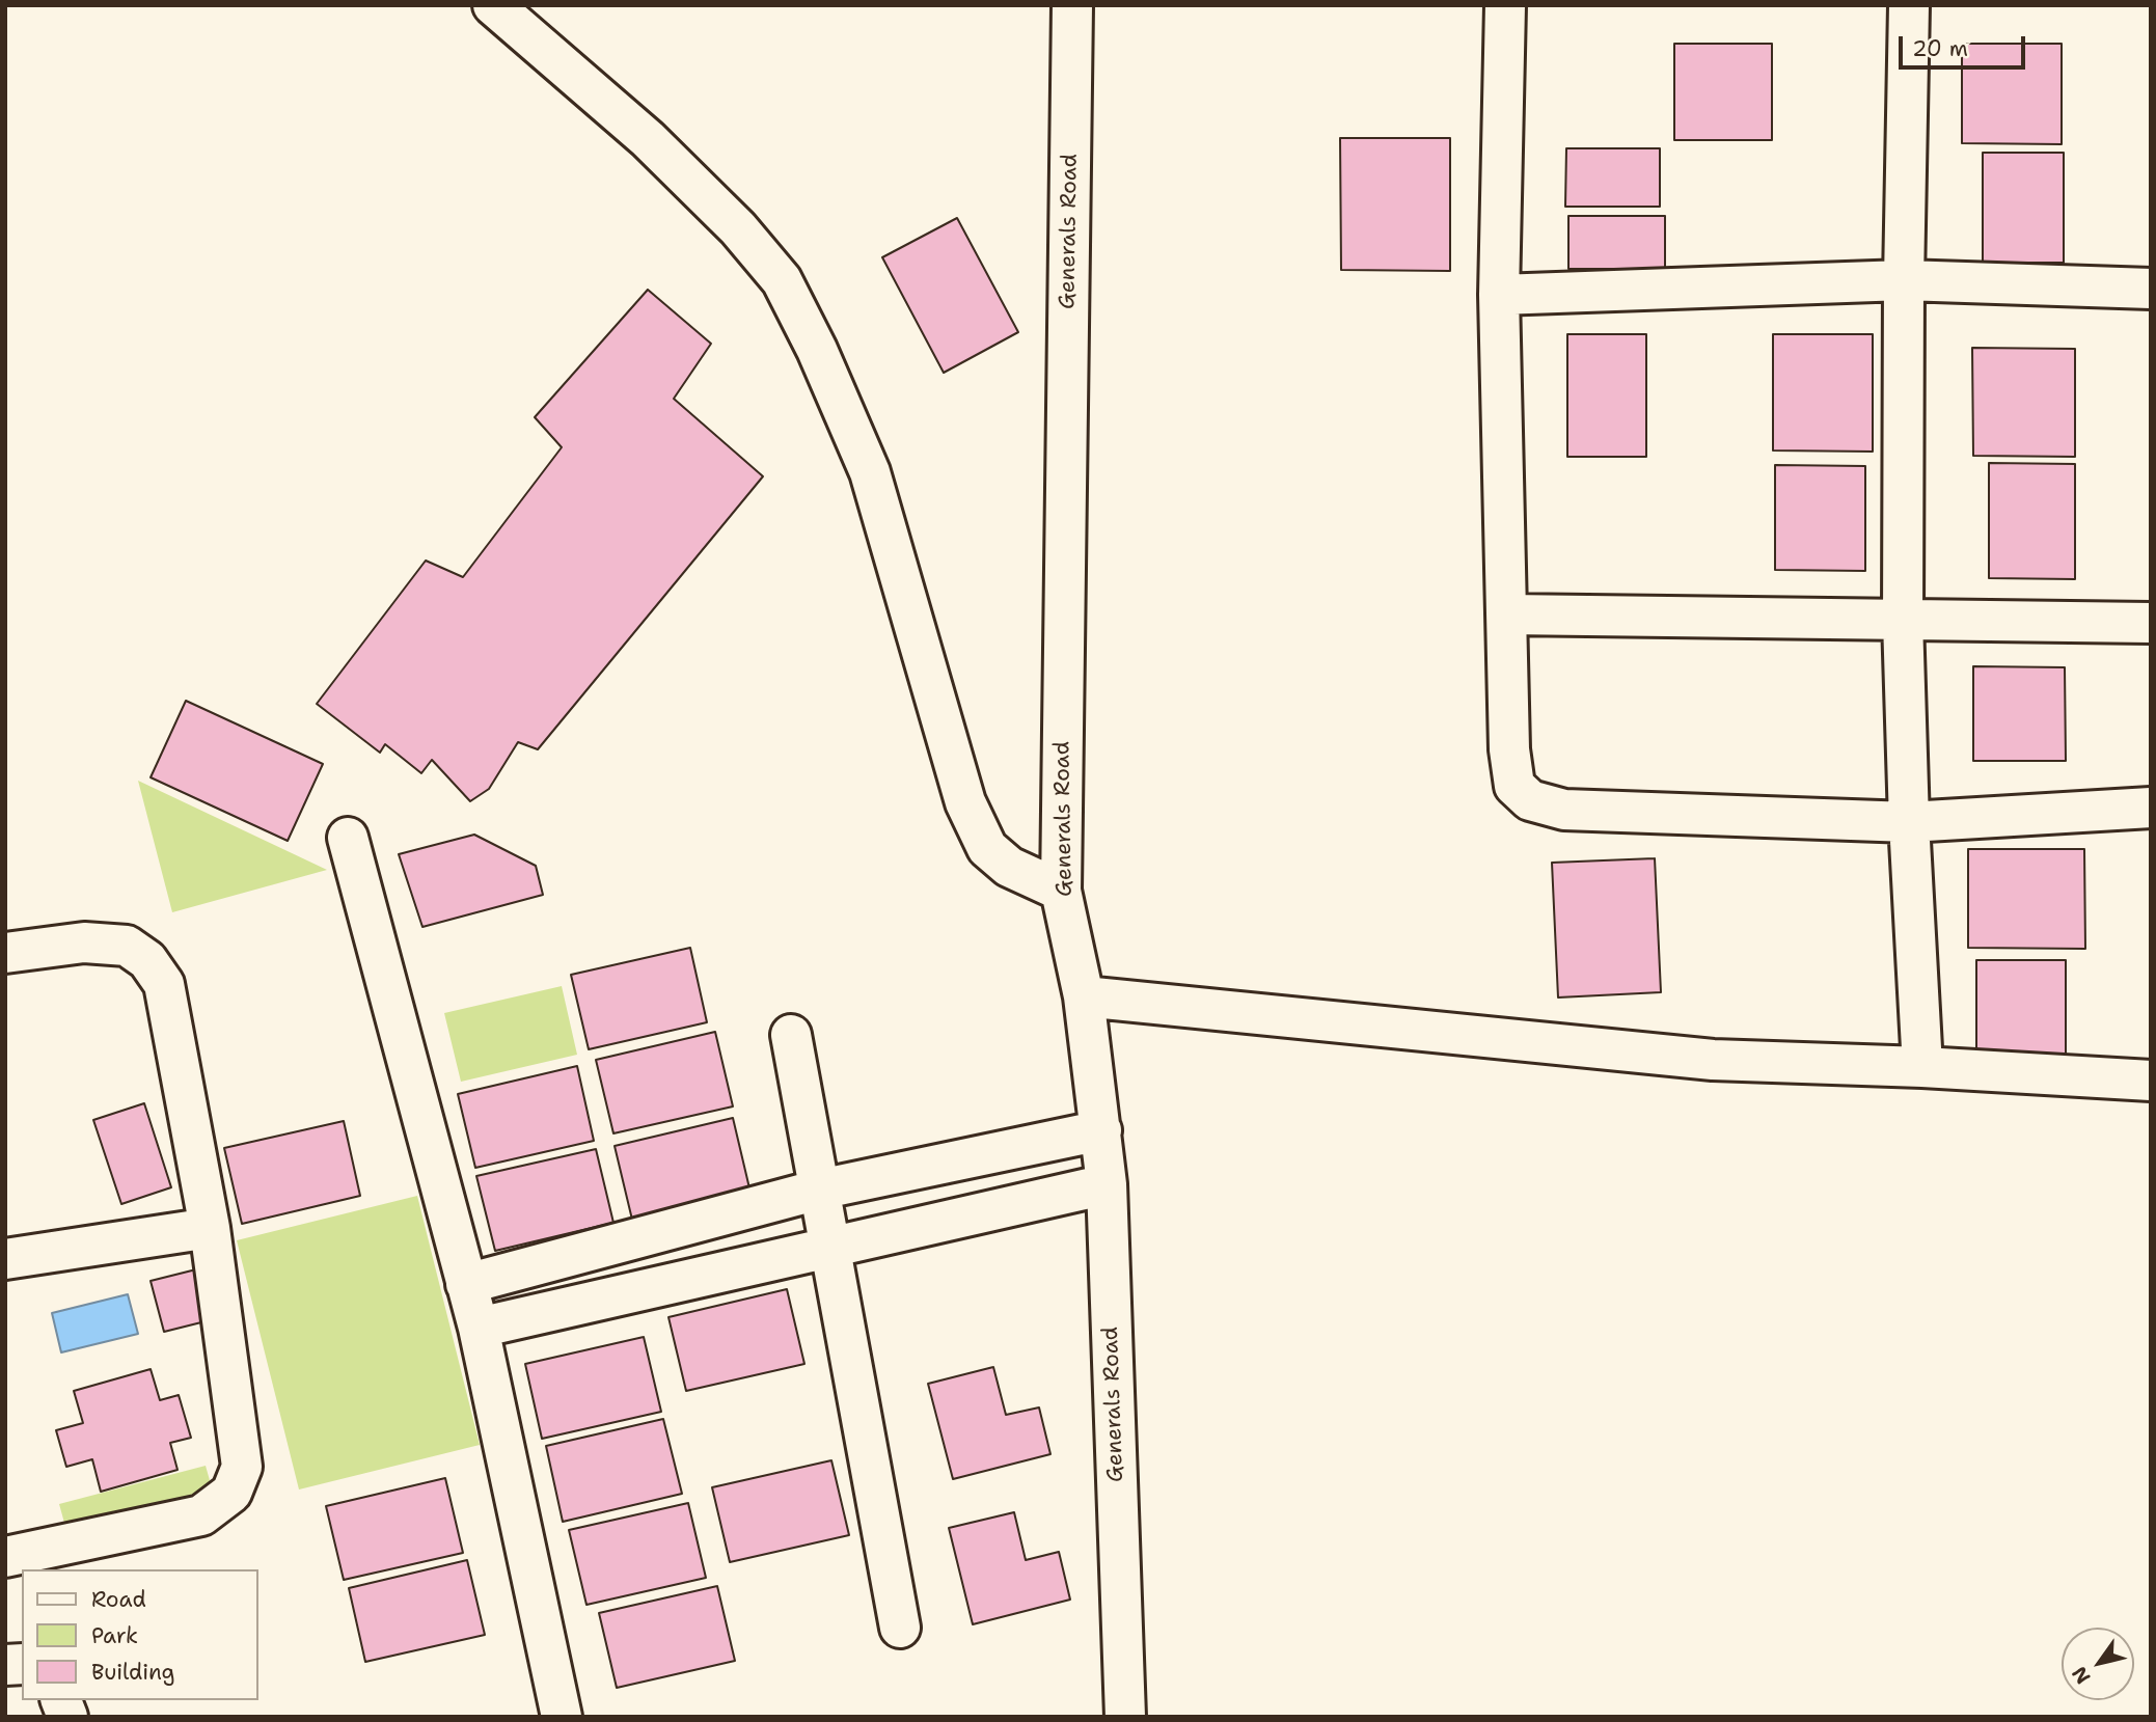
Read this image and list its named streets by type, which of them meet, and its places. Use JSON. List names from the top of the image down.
{
  "streets": {
    "street": ["Generals Road"]
  },
  "legend": ["Road", "Park", "Building"],
  "scale_bar": "20 m",
  "north": "bottom left"
}
